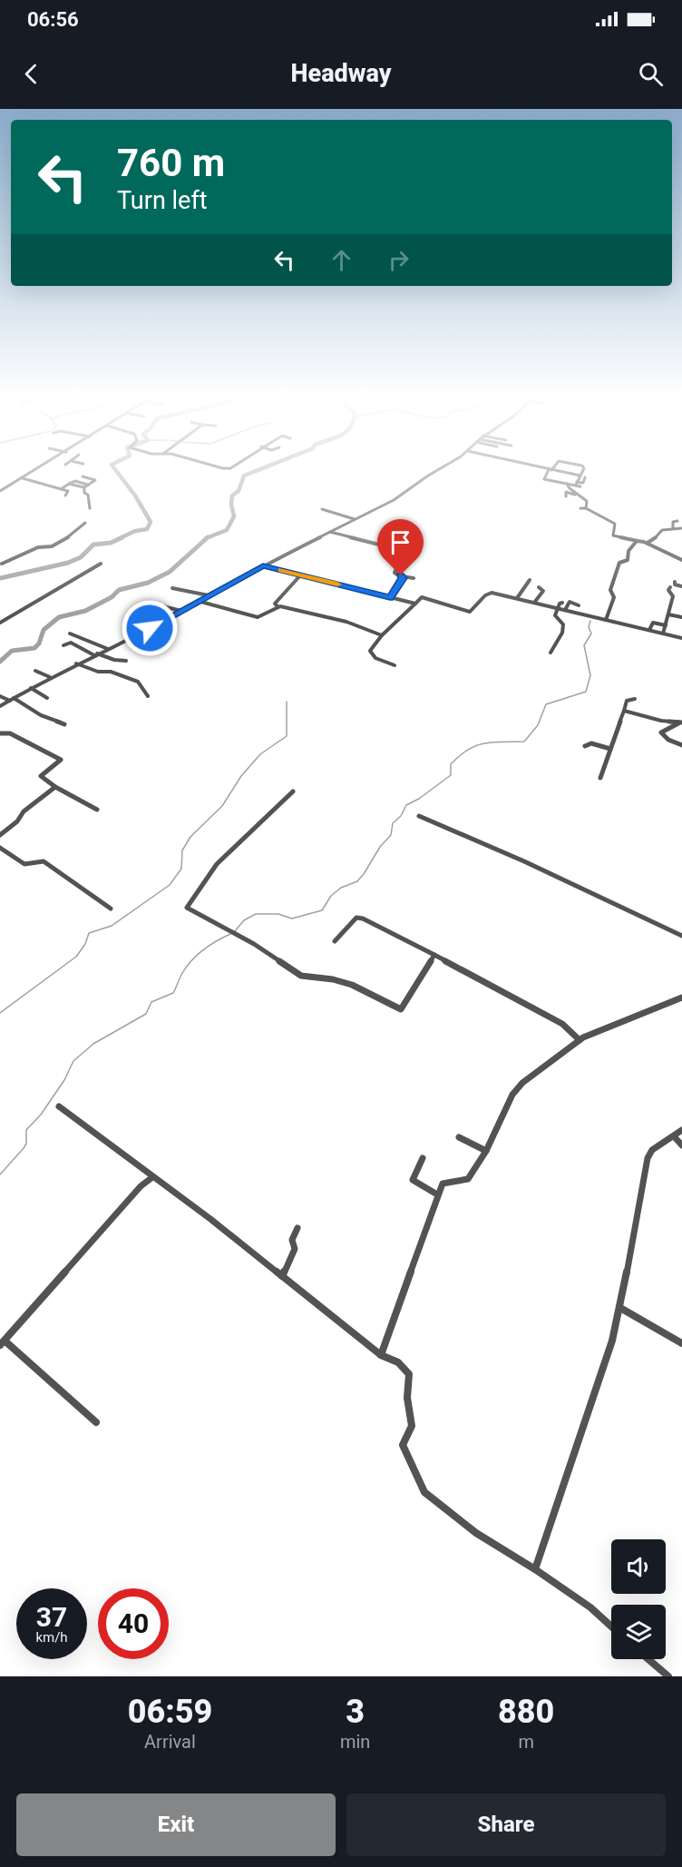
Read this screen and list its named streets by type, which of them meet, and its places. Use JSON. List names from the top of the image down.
{
  "page": {
    "status": "06:56",
    "header": "Headway",
    "turn": ["760 m", "Turn left"],
    "speed": "37 km/h",
    "limit": "40",
    "eta": [
      "06:59",
      "Arrival",
      "3",
      "min",
      "880",
      "m"
    ],
    "buttons": ["Exit", "Share"]
  }
}
